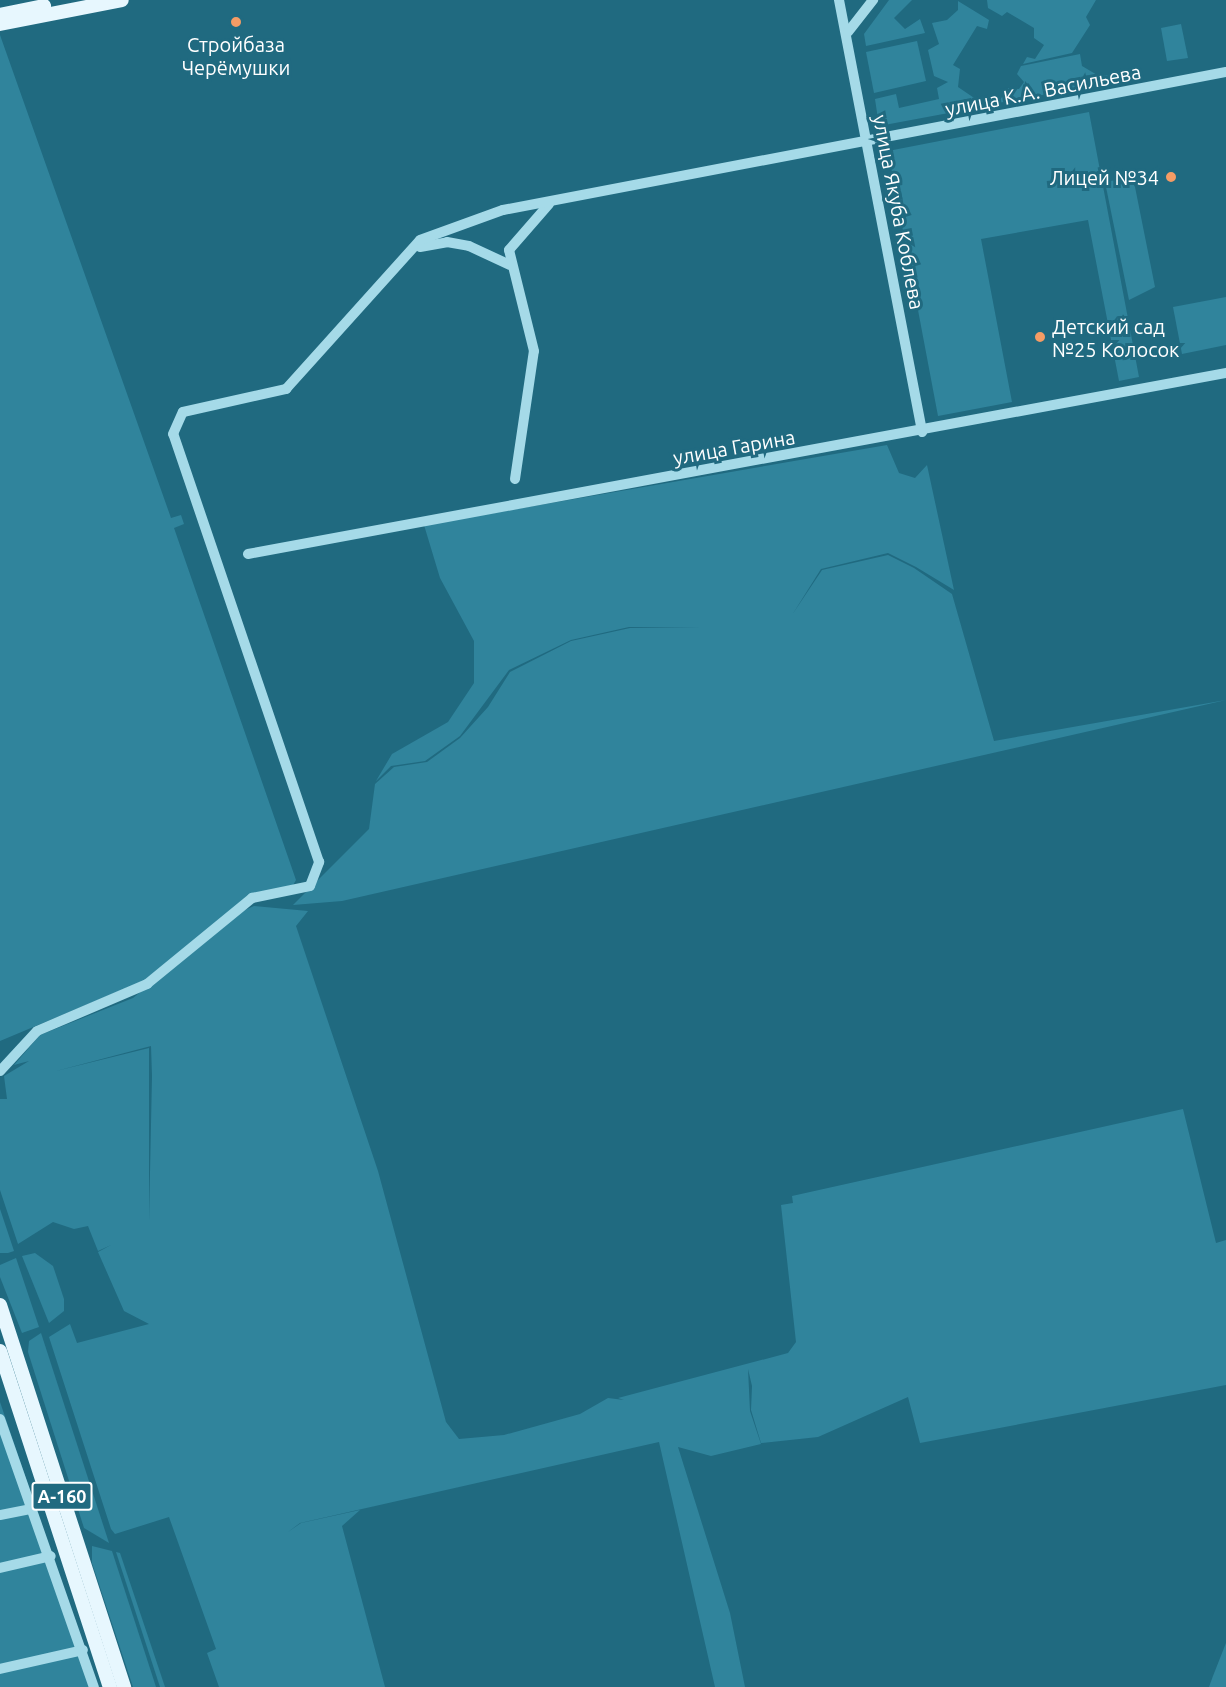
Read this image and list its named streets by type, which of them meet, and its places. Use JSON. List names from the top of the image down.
{
  "streets": {
    "main road": ["А-160"],
    "street": ["улица К.А. Васильева", "улица Якуба Коблева", "улица Гарина"]
  },
  "crossings": [
    ["улица К.А. Васильева", "улица Якуба Коблева"],
    ["улица Якуба Коблева", "улица Гарина"]
  ],
  "places": ["Стройбаза Черёмушки", "Лицей №34", "Детский сад №25 Колосок"]
}
